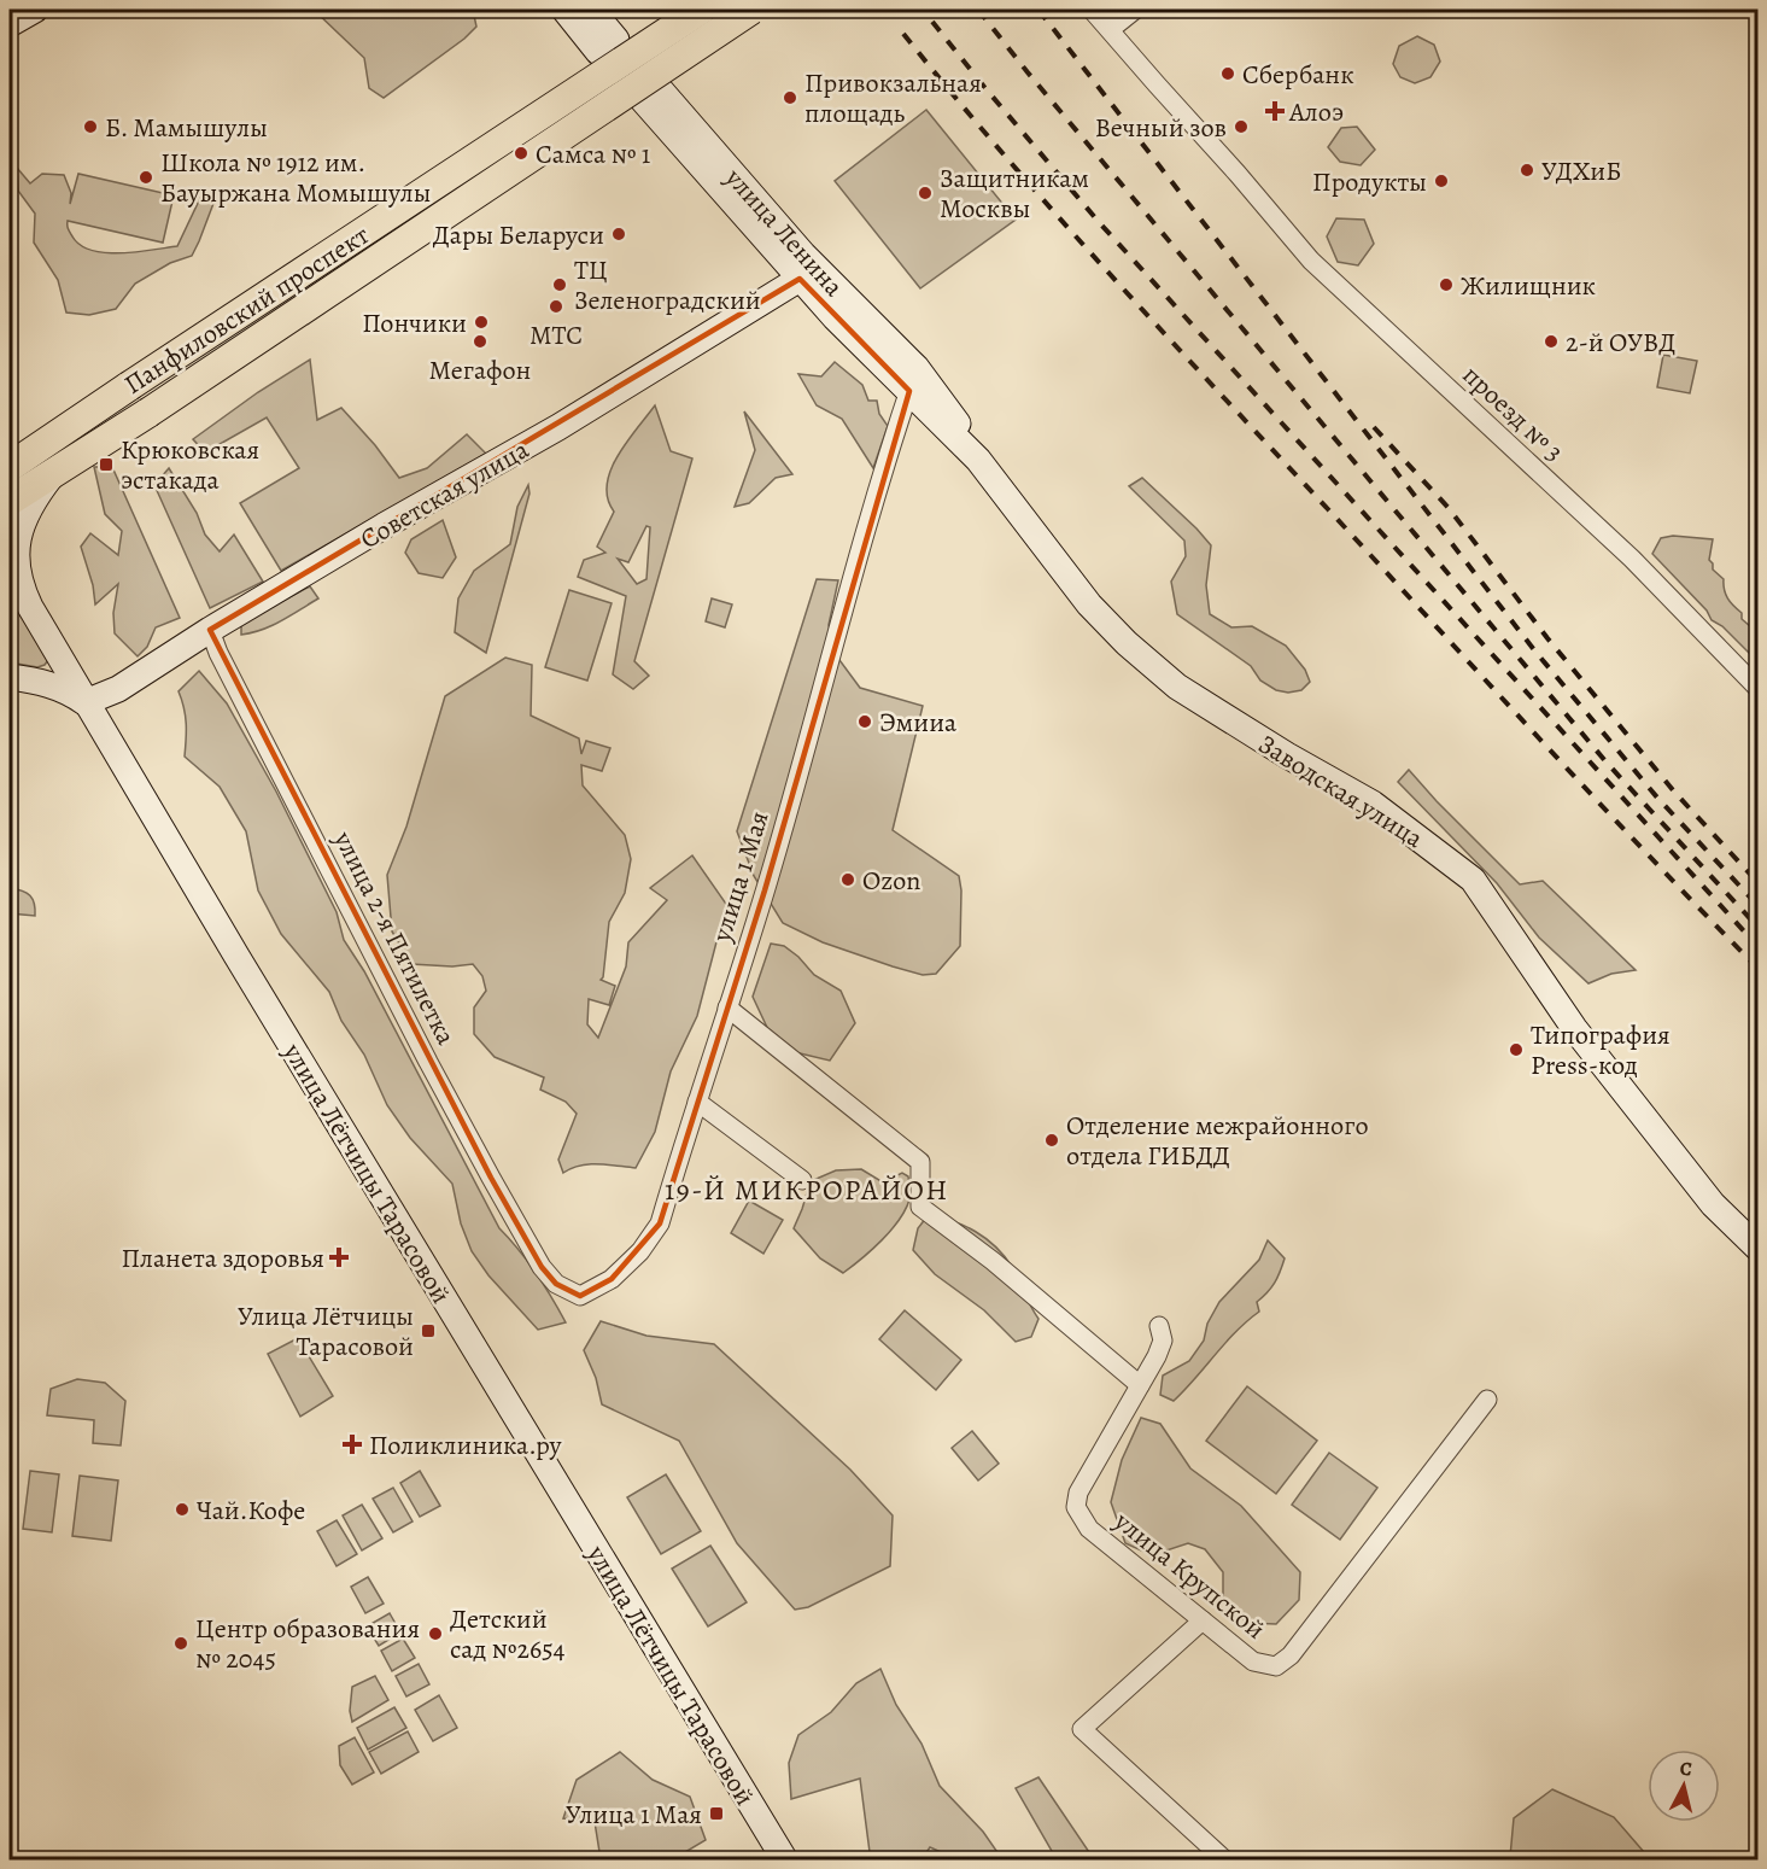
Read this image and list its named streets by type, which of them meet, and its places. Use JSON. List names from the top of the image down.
{
  "streets": {
    "main road": [
      "улица Ленина",
      "Панфиловский проспект",
      "Советская улица",
      "Заводская улица",
      "улица Лётчицы Тарасовой"
    ],
    "street": [
      "проезд № 3",
      "улица 1 Мая",
      "улица 2-я Пятилетка",
      "улица Крупской"
    ]
  },
  "crossings": [
    ["улица Ленина", "Советская улица"],
    ["улица Ленина", "Заводская улица"],
    ["улица Ленина", "улица 1 Мая"],
    ["Панфиловский проспект", "улица Лётчицы Тарасовой"],
    ["Советская улица", "улица 2-я Пятилетка"],
    ["Советская улица", "улица Лётчицы Тарасовой"],
    ["Заводская улица", "улица 1 Мая"],
    ["улица 1 Мая", "улица 2-я Пятилетка"]
  ],
  "districts": ["19-Й МИКРОРАЙОН"],
  "places": {
    "other": [
      "Сбербанк",
      "Привокзальная площадь",
      "Б. Мамышулы",
      "Вечный зов",
      "Самса № 1",
      "УДХиБ",
      "Школа № 1912 им. Бауыржана Момышулы",
      "Продукты",
      "Защитникам Москвы",
      "Дары Беларуси",
      "ТЦ Зеленоградский",
      "Жилищник",
      "МТС",
      "Пончики",
      "Мегафон",
      "2-й ОУВД",
      "Эмииа",
      "Ozon",
      "Типография Press-код",
      "Отделение межрайонного отдела ГИБДД",
      "Чай.Кофе",
      "Детский сад №2654",
      "Центр образования № 2045"
    ],
    "health": ["Алоэ", "Планета здоровья", "Поликлиника.ру"],
    "transit": ["Крюковская эстакада", "Улица Лётчицы Тарасовой", "Улица 1 Мая"]
  },
  "north": "top"
}
